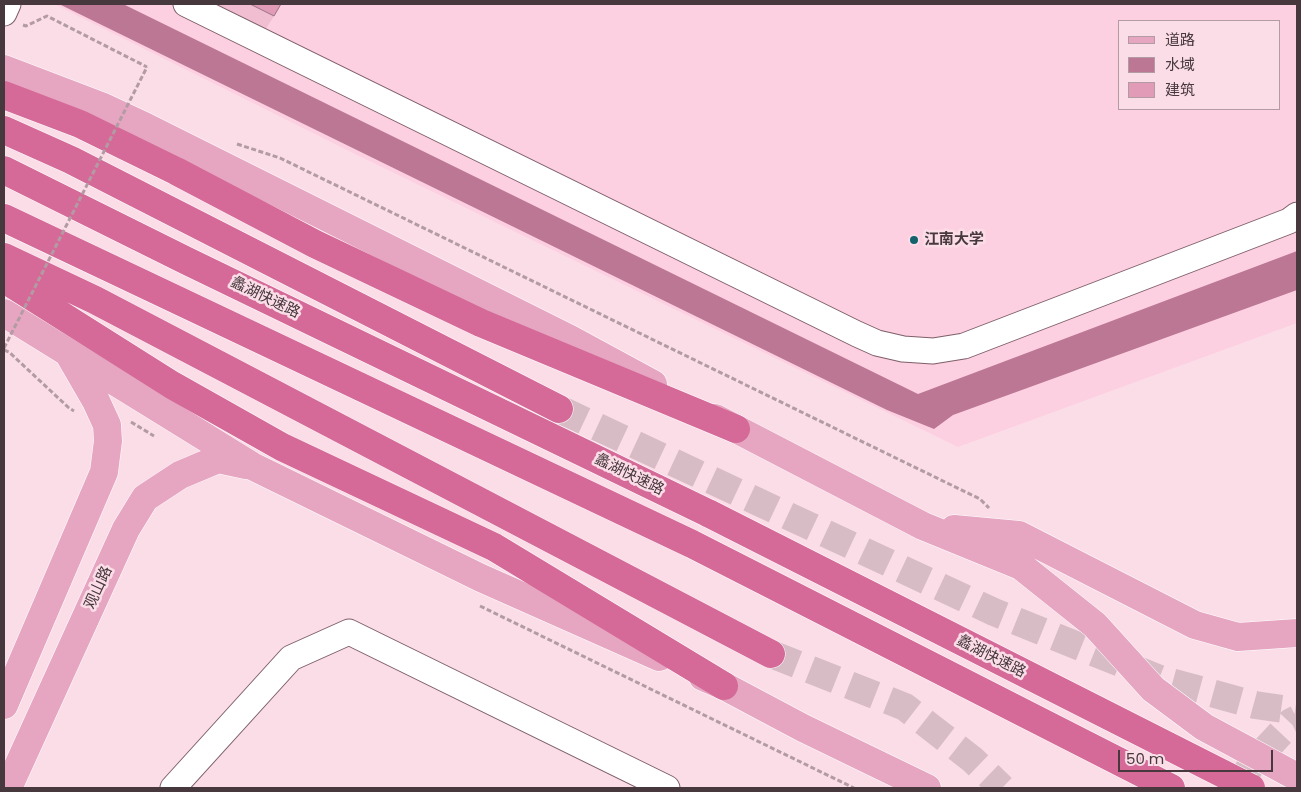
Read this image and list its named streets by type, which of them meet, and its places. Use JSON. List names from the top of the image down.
{
  "streets": {
    "highway": ["蠡湖快速路"],
    "main road": ["观山路"]
  },
  "places": ["江南大学"],
  "legend": ["道路", "水域", "建筑"],
  "scale_bar": "50 m"
}
